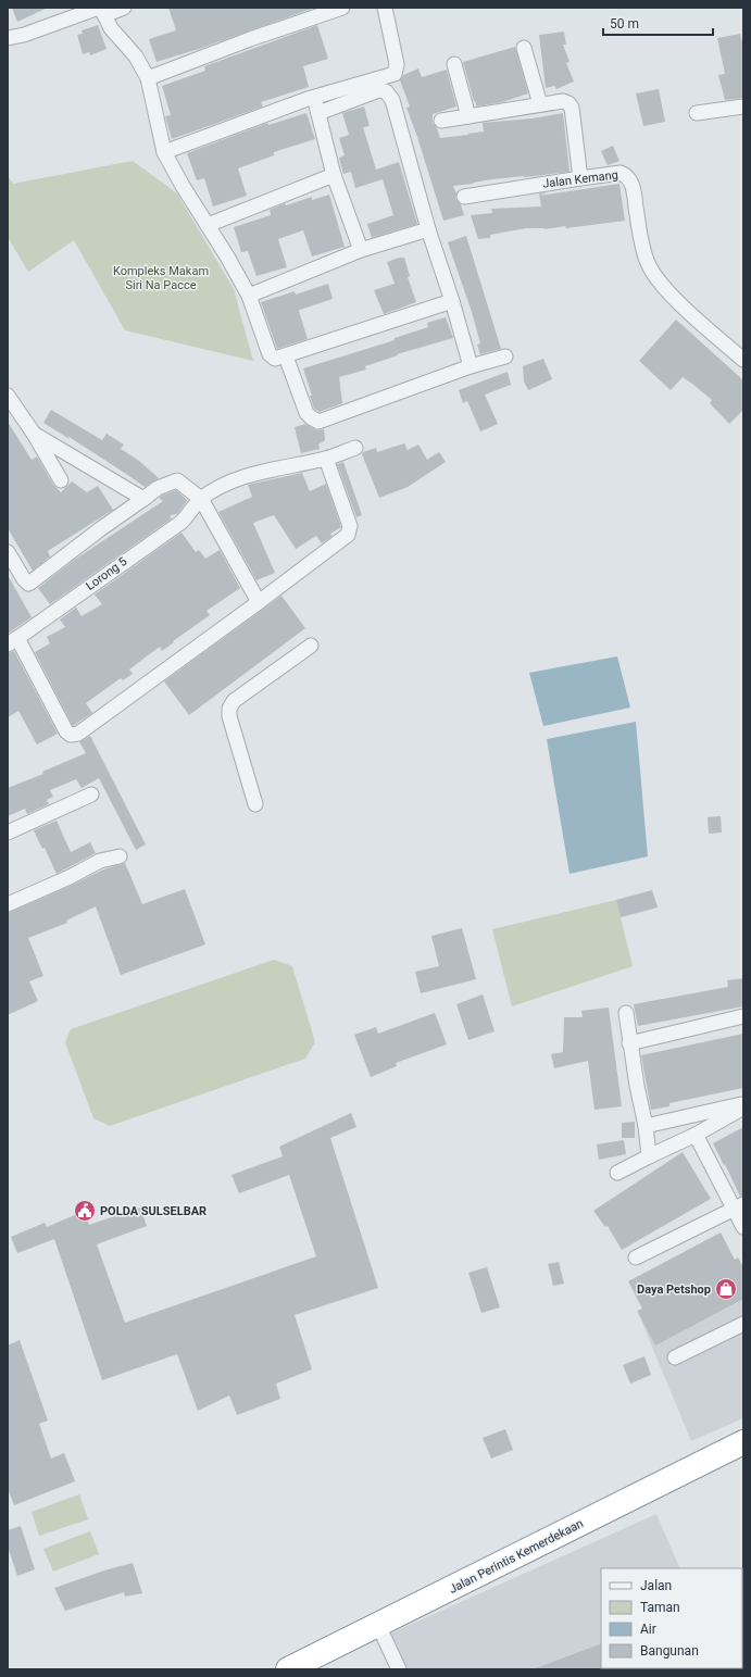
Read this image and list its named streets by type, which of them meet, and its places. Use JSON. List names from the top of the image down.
{
  "streets": {
    "highway": ["Jalan Perintis Kemerdekaan"],
    "street": ["Jalan Kemang", "Lorong 5"]
  },
  "parks": ["Kompleks Makam Siri Na Pacce"],
  "places": {
    "public building": ["POLDA SULSELBAR"],
    "shop": ["Daya Petshop"]
  },
  "legend": [
    "Jalan",
    "Taman",
    "Air",
    "Bangunan"
  ],
  "scale_bar": "50 m"
}
